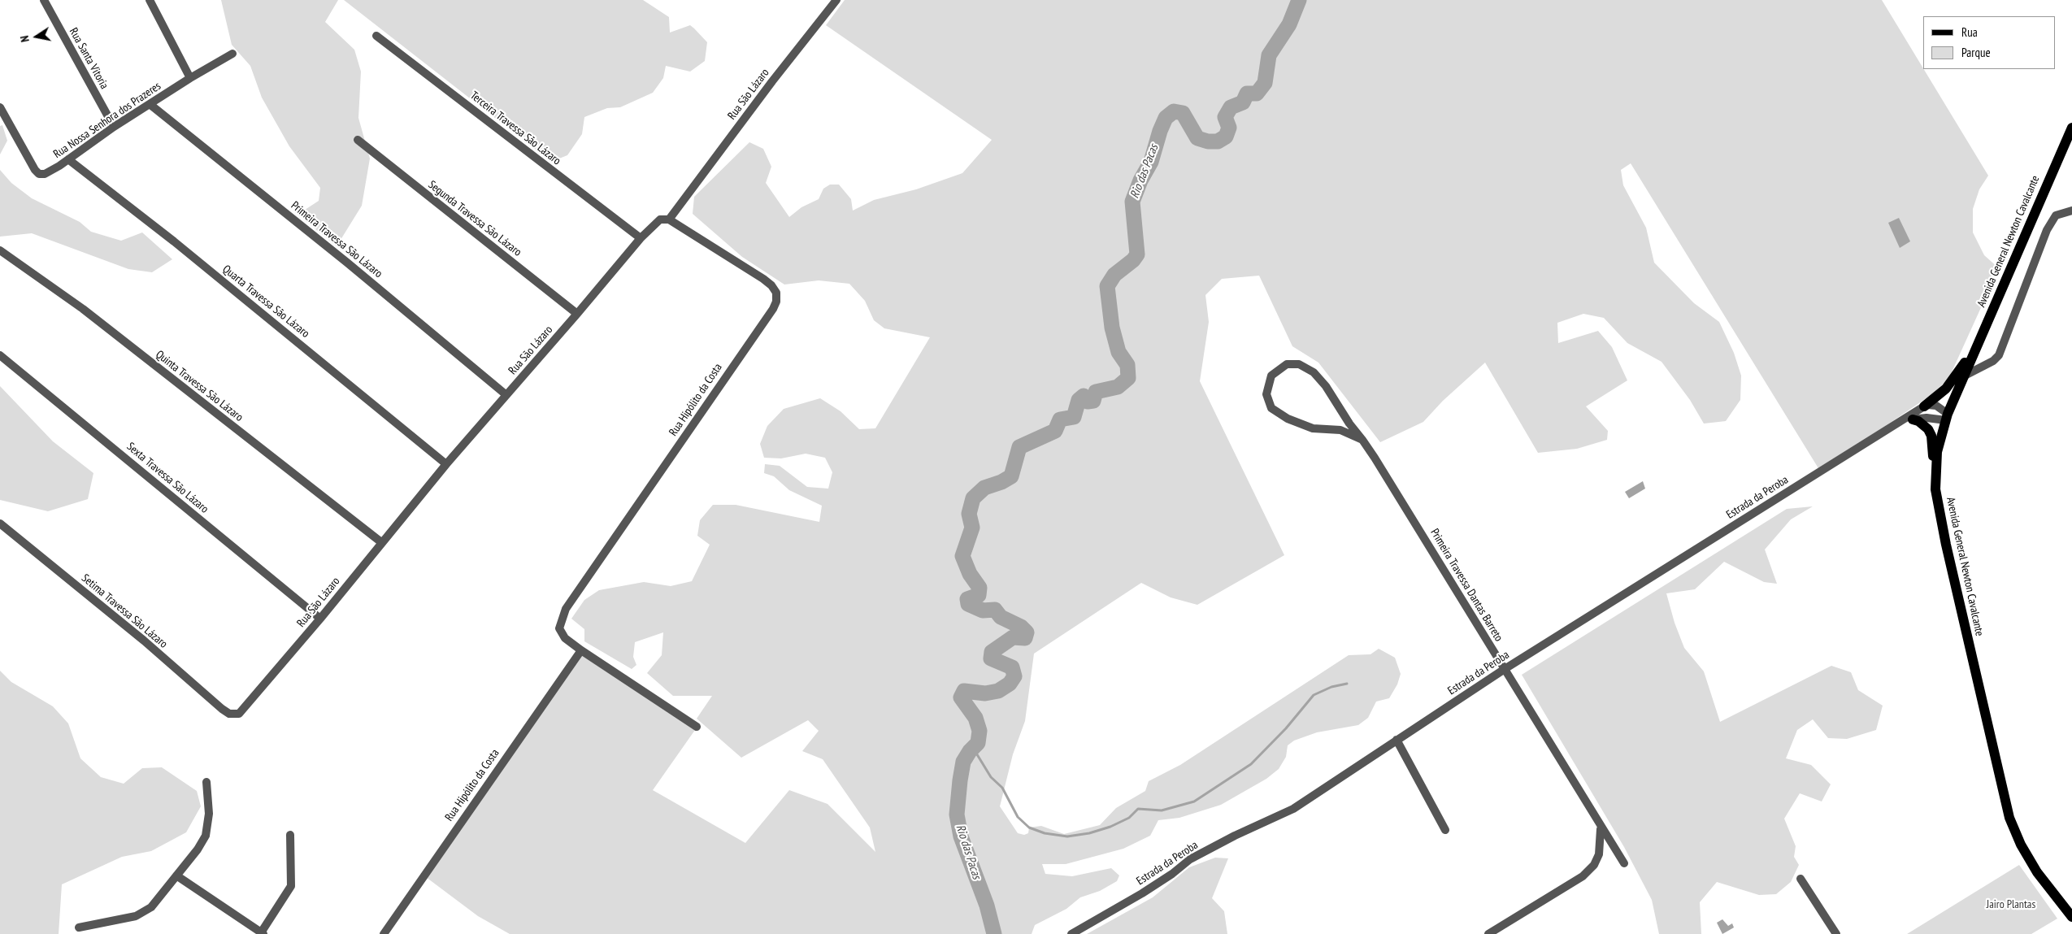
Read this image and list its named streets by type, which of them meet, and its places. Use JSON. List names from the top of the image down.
{
  "streets": {
    "main road": ["Avenida General Newton Cavalcante"],
    "street": [
      "Rua Santa Vitoria",
      "Rua São Lázaro",
      "Rua Nossa Senhora dos Prazeres",
      "Terceira Travessa São Lázaro",
      "Segunda Travessa São Lázaro",
      "Primeira Travessa São Lázaro",
      "Quarta Travessa São Lázaro",
      "Quinta Travessa São Lázaro",
      "Rua Hipólito da Costa",
      "Sexta Travessa São Lázaro",
      "Estrada da Peroba",
      "Primeira Travessa Dantas Barreto",
      "Setima Travessa São Lázaro"
    ]
  },
  "crossings": [
    ["Rua Santa Vitoria", "Rua Nossa Senhora dos Prazeres"],
    ["Rua São Lázaro", "Terceira Travessa São Lázaro"],
    ["Rua São Lázaro", "Segunda Travessa São Lázaro"],
    ["Rua São Lázaro", "Primeira Travessa São Lázaro"],
    ["Rua São Lázaro", "Quarta Travessa São Lázaro"],
    ["Rua São Lázaro", "Quinta Travessa São Lázaro"],
    ["Rua São Lázaro", "Rua Hipólito da Costa"],
    ["Rua São Lázaro", "Sexta Travessa São Lázaro"],
    ["Rua São Lázaro", "Setima Travessa São Lázaro"],
    ["Rua Nossa Senhora dos Prazeres", "Primeira Travessa São Lázaro"],
    ["Rua Nossa Senhora dos Prazeres", "Quarta Travessa São Lázaro"],
    ["Estrada da Peroba", "Primeira Travessa Dantas Barreto"]
  ],
  "water": ["Rio das Pacas"],
  "parks": ["Jairo Plantas"],
  "legend": ["Rua", "Parque"],
  "north": "left"
}
